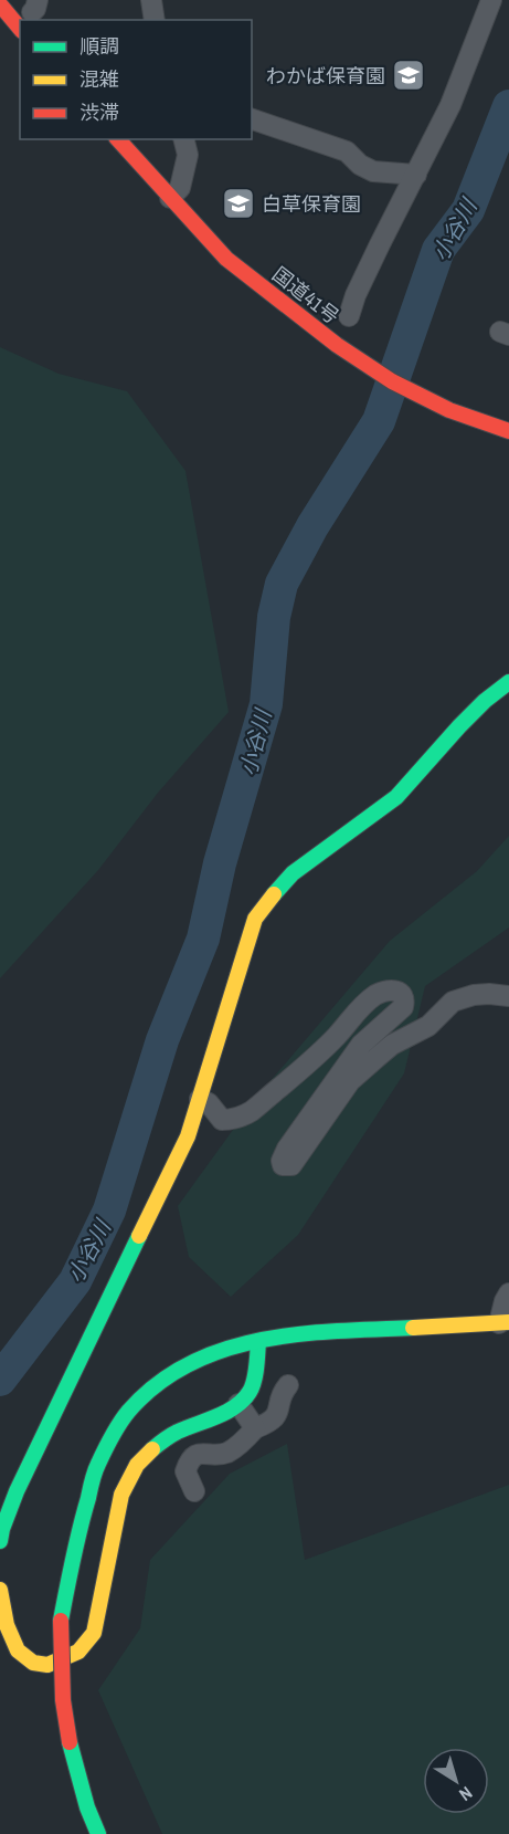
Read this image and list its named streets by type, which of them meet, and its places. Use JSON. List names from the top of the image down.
{
  "streets": {
    "main road": ["国道41号"]
  },
  "water": ["小谷川"],
  "places": {
    "school or university": ["わかば保育園", "白草保育園"]
  },
  "legend": ["順調", "混雑", "渋滞"],
  "north": "bottom right"
}
